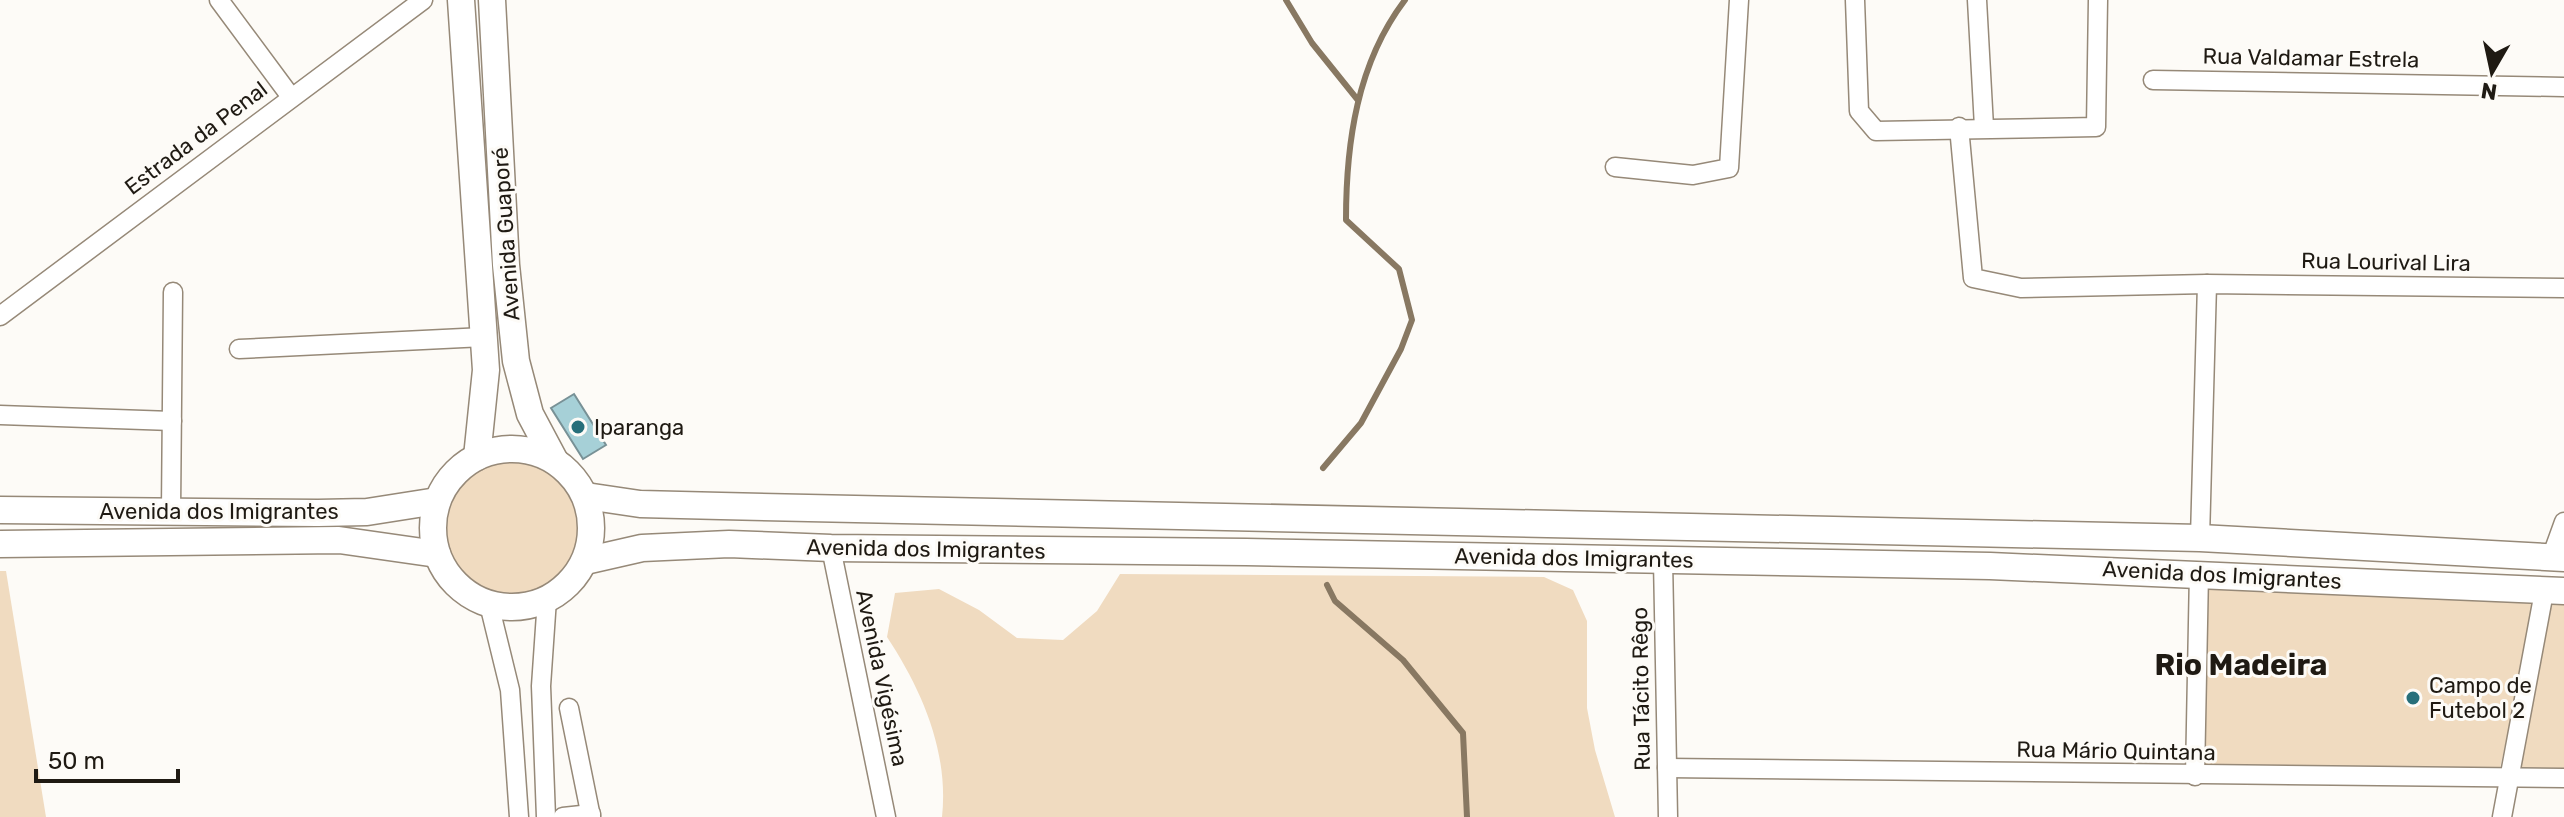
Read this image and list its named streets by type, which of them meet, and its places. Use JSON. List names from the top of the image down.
{
  "streets": {
    "main road": ["Avenida Guaporé", "Avenida dos Imigrantes"],
    "street": [
      "Rua Valdamar Estrela",
      "Estrada da Penal",
      "Rua Lourival Lira",
      "Avenida Vigésima",
      "Rua Tácito Rêgo",
      "Rua Mário Quintana"
    ]
  },
  "crossings": [
    ["Avenida Guaporé", "Avenida dos Imigrantes"],
    ["Avenida dos Imigrantes", "Avenida Vigésima"],
    ["Avenida dos Imigrantes", "Rua Tácito Rêgo"],
    ["Rua Tácito Rêgo", "Rua Mário Quintana"]
  ],
  "districts": ["Rio Madeira"],
  "places": ["Iparanga", "Campo de Futebol 2"],
  "scale_bar": "50 m",
  "north": "bottom"
}
